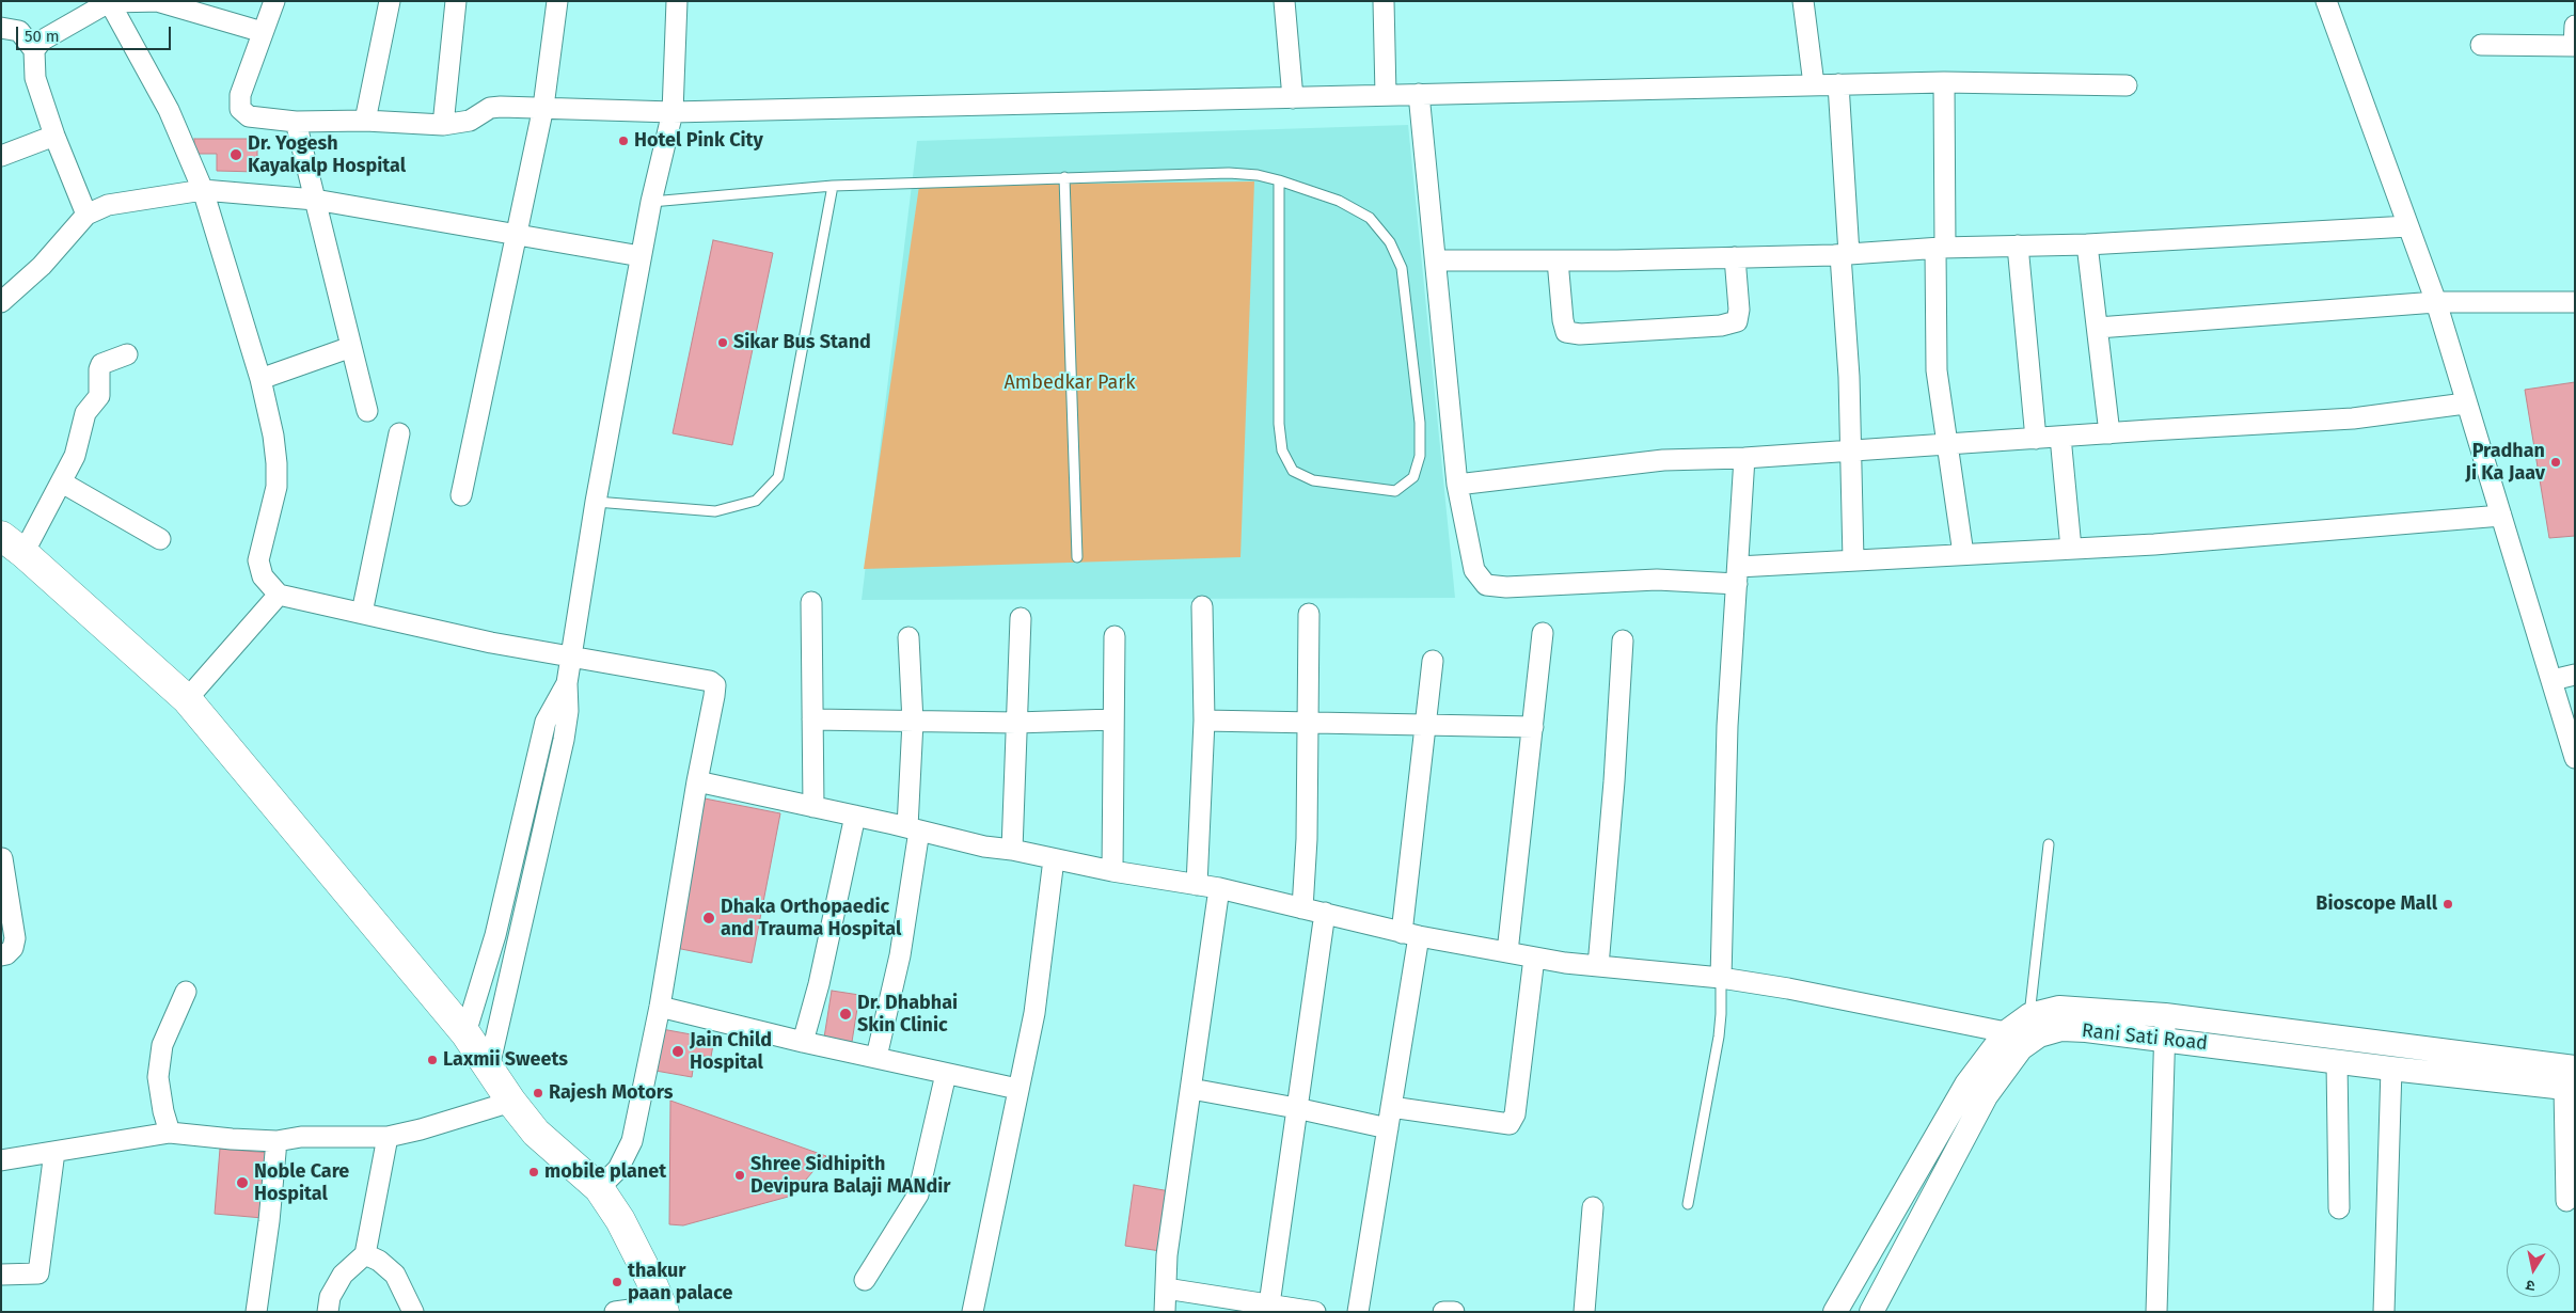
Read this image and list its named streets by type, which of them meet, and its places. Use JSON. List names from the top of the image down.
{
  "streets": {
    "street": ["Rani Sati Road"]
  },
  "parks": ["Ambedkar Park"],
  "places": [
    "Hotel Pink City",
    "Dr. Yogesh Kayakalp Hospital",
    "Sikar Bus Stand",
    "Pradhan Ji Ka Jaav",
    "Bioscope Mall",
    "Dhaka Orthopaedic and Trauma Hospital",
    "Dr. Dhabhai Skin Clinic",
    "Jain Child Hospital",
    "Laxmii Sweets",
    "Rajesh Motors",
    "mobile planet",
    "Shree Sidhipith Devipura Balaji MANdir",
    "Noble Care Hospital",
    "thakur paan palace"
  ],
  "scale_bar": "50 m",
  "north": "bottom"
}
